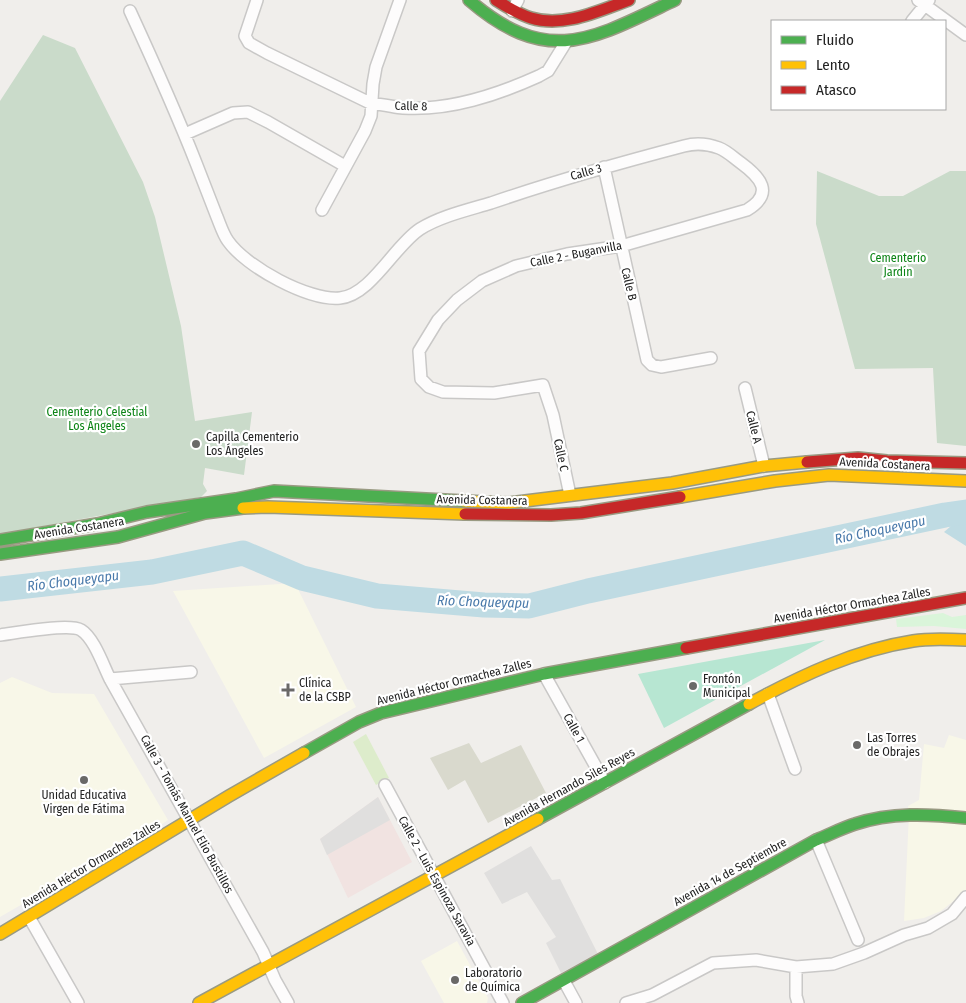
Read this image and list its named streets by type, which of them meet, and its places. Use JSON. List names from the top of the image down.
{
  "streets": {
    "main road": [
      "Avenida Costanera",
      "Avenida Héctor Ormachea Zalles",
      "Avenida Hernando Siles Reyes",
      "Avenida 14 de Septiembre"
    ],
    "street": [
      "Calle 8",
      "Calle 3",
      "Calle 2 - Buganvilla",
      "Calle B",
      "Calle A",
      "Calle C",
      "Calle 1",
      "Calle 3 - Tomás Manuel Elio Bustillos",
      "Calle 2 - Luis Espinoza Saravia"
    ]
  },
  "crossings": [
    ["Calle 3", "Calle 2 - Buganvilla"],
    ["Calle 3", "Calle B"],
    ["Calle 2 - Buganvilla", "Calle B"],
    ["Calle 2 - Buganvilla", "Calle C"],
    ["Calle A", "Avenida Costanera"],
    ["Calle C", "Avenida Costanera"],
    ["Avenida Héctor Ormachea Zalles", "Calle 1"],
    ["Avenida Héctor Ormachea Zalles", "Calle 3 - Tomás Manuel Elio Bustillos"],
    ["Calle 1", "Avenida Hernando Siles Reyes"],
    ["Avenida Hernando Siles Reyes", "Calle 3 - Tomás Manuel Elio Bustillos"],
    ["Avenida Hernando Siles Reyes", "Calle 2 - Luis Espinoza Saravia"]
  ],
  "water": ["Río Choqueyapu"],
  "parks": ["Cementerio Jardín", "Cementerio Celestial Los Ángeles"],
  "places": {
    "other": [
      "Capilla Cementerio Los Ángeles",
      "Frontón Municipal",
      "Las Torres de Obrajes",
      "Unidad Educativa Virgen de Fátima",
      "Laboratorio de Química"
    ],
    "health": ["Clínica de la CSBP"]
  },
  "legend": ["Fluido", "Lento", "Atasco"]
}
